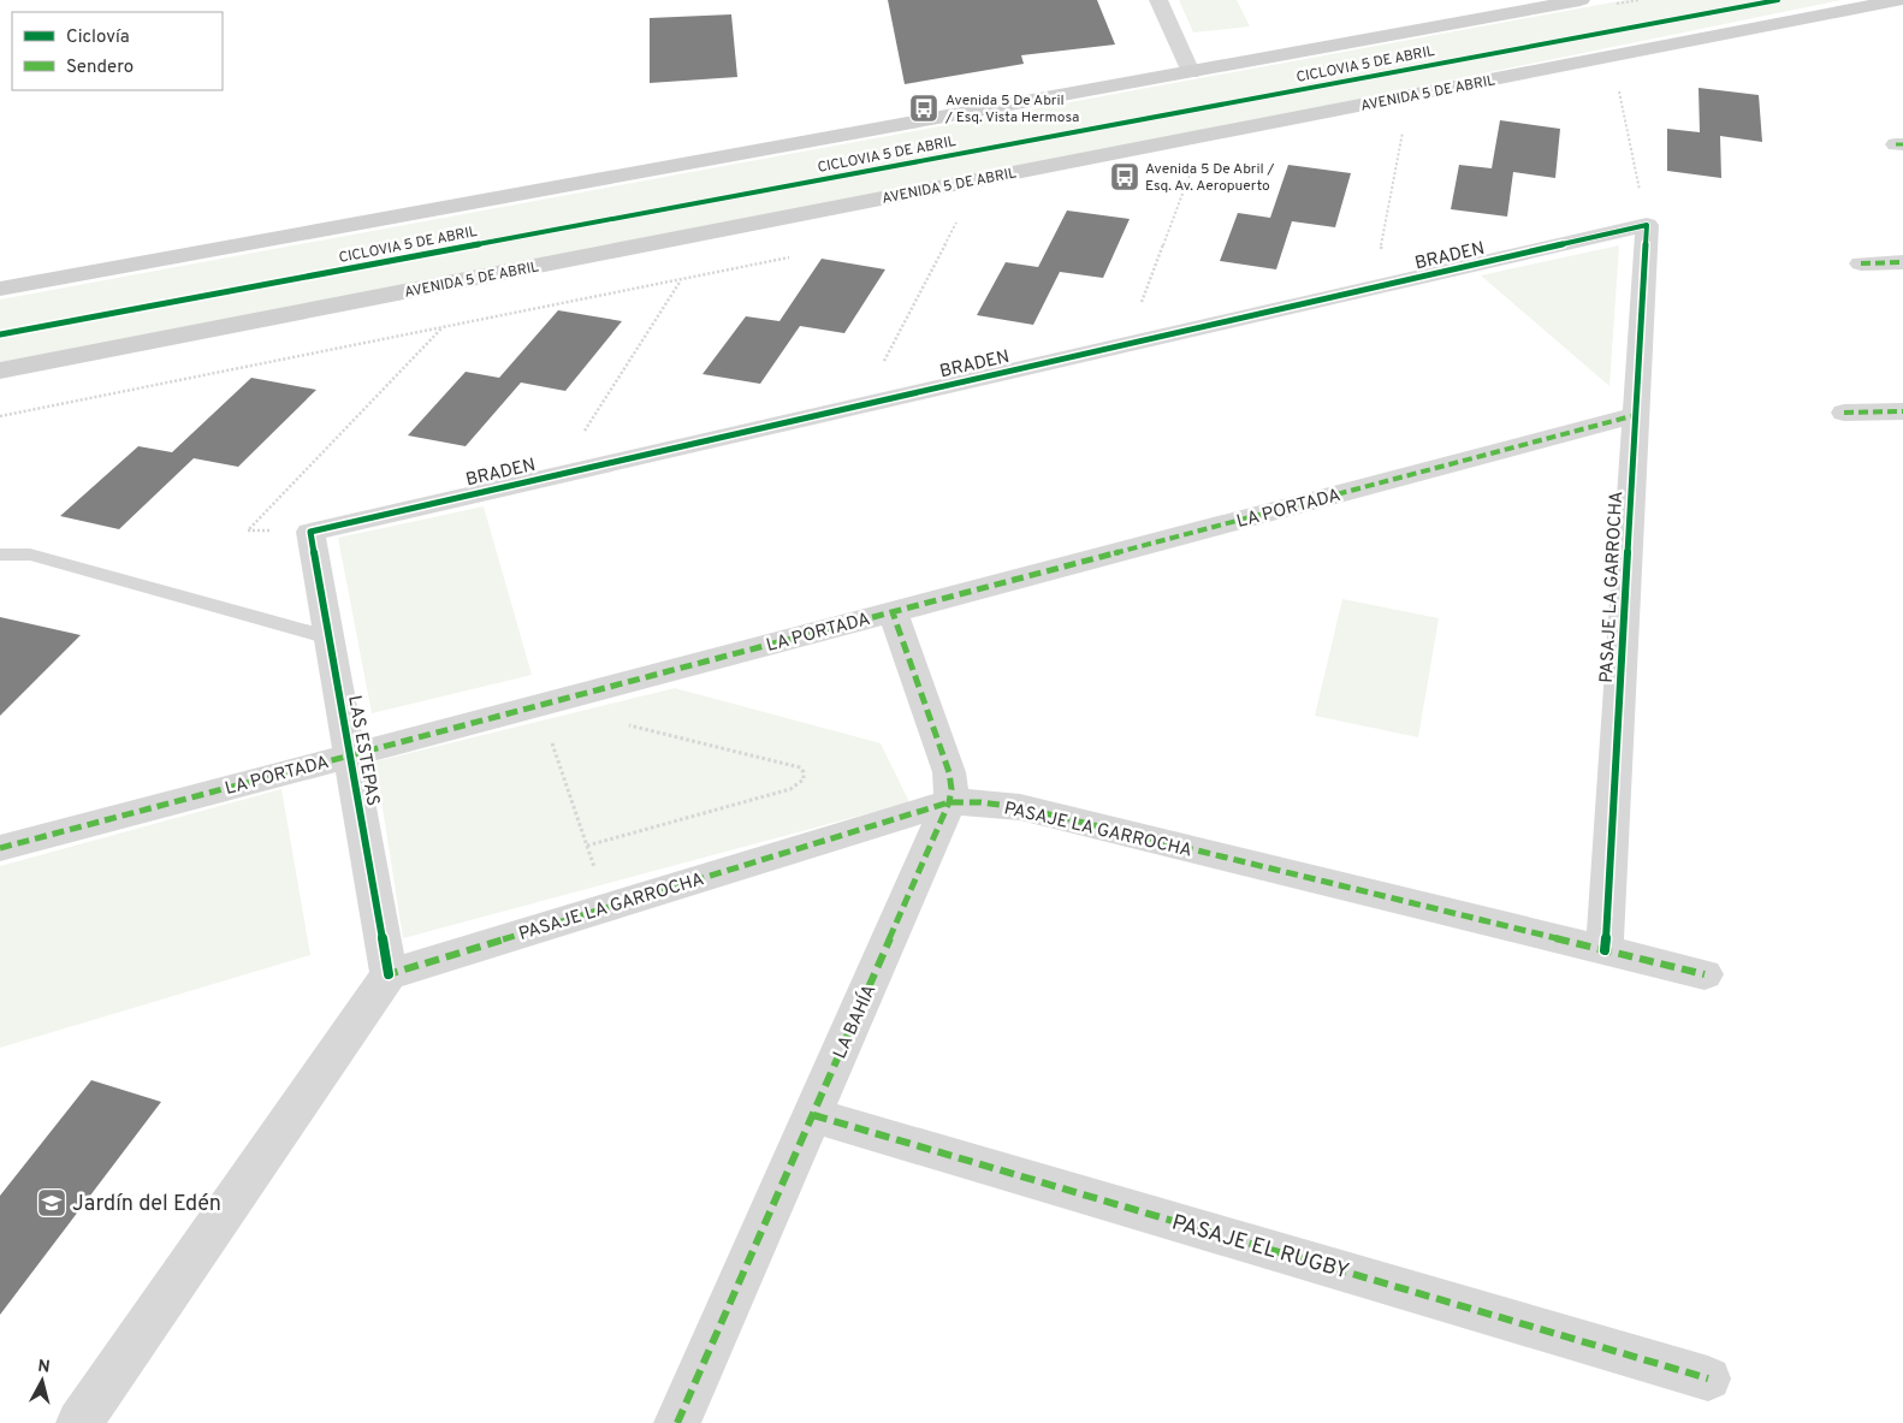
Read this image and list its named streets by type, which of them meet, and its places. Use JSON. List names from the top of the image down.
{
  "streets": {
    "main road": ["AVENIDA 5 DE ABRIL"],
    "street": [
      "BRADEN",
      "LA PORTADA",
      "PASAJE LA GARROCHA",
      "LAS ESTEPAS",
      "LA BAHÍA",
      "PASAJE EL RUGBY"
    ],
    "cycle path": ["CICLOVIA 5 DE ABRIL"]
  },
  "crossings": [
    ["BRADEN", "PASAJE LA GARROCHA"],
    ["BRADEN", "LAS ESTEPAS"],
    ["LA PORTADA", "PASAJE LA GARROCHA"],
    ["LA PORTADA", "LAS ESTEPAS"],
    ["LA PORTADA", "LA BAHÍA"],
    ["PASAJE LA GARROCHA", "LAS ESTEPAS"],
    ["PASAJE LA GARROCHA", "LA BAHÍA"],
    ["LA BAHÍA", "PASAJE EL RUGBY"]
  ],
  "places": {
    "bus stop": ["Avenida 5 De Abril / Esq. Vista Hermosa", "Avenida 5 De Abril / Esq. Av. Aeropuerto"],
    "school or university": ["Jardín del Edén"]
  },
  "legend": ["Ciclovía", "Sendero"],
  "north": "top"
}
